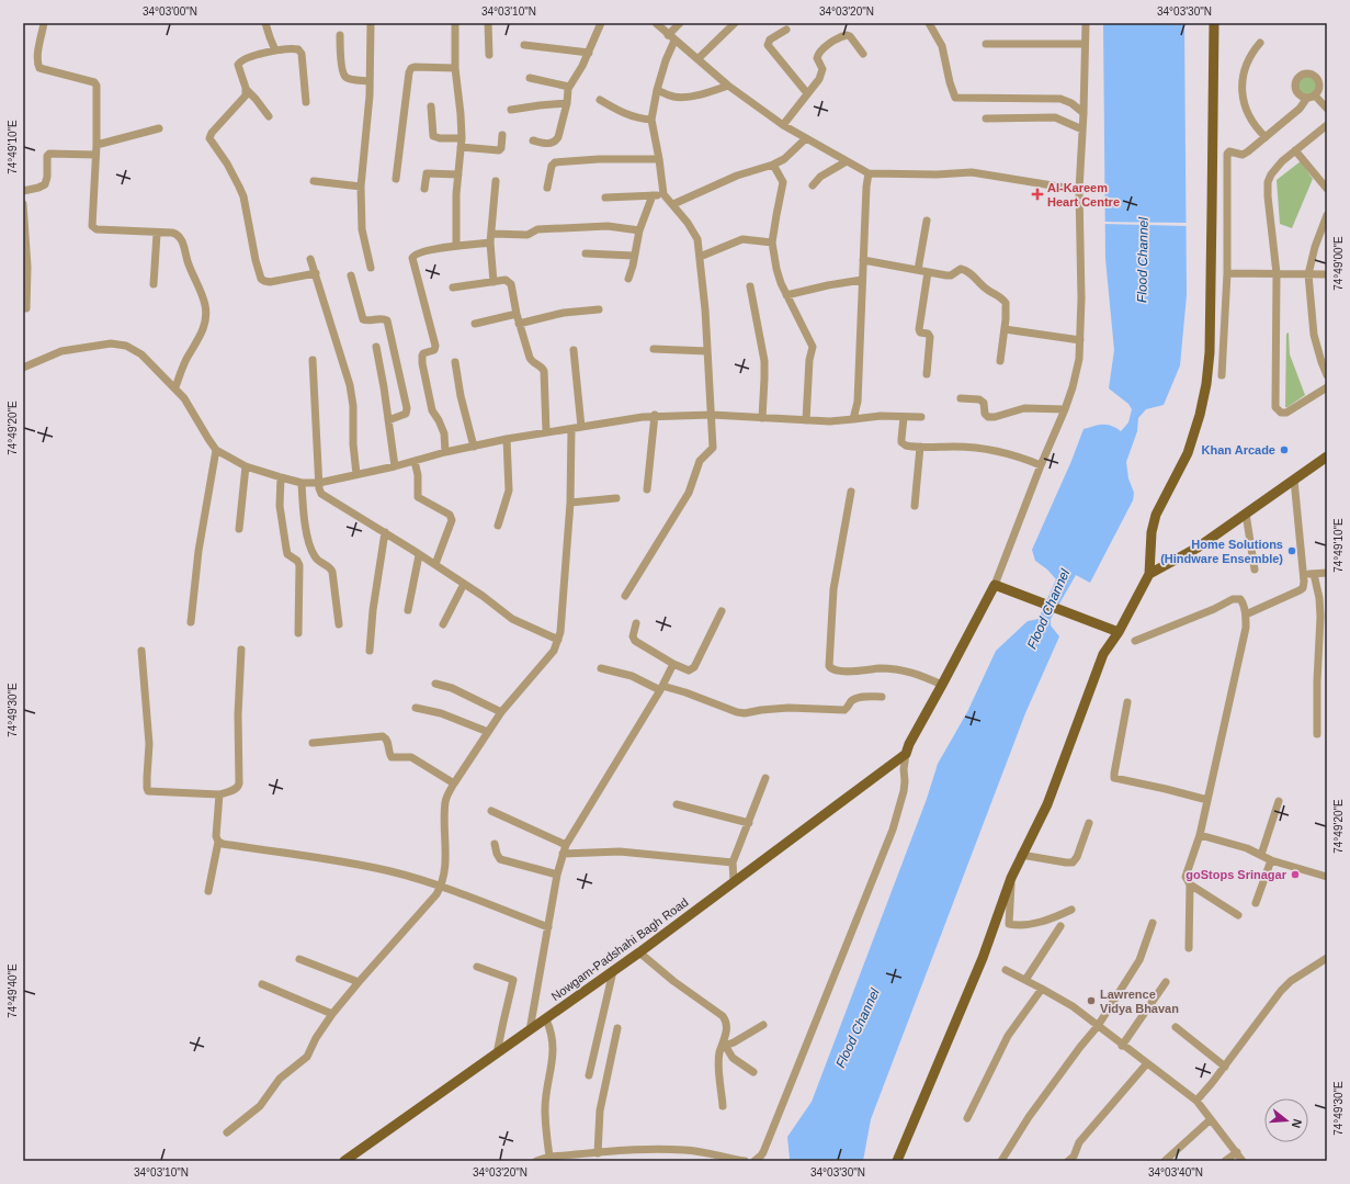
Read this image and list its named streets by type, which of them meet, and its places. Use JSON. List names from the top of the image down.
{
  "streets": {
    "main road": ["Nowgam-Padshahi Bagh Road"]
  },
  "water": ["Flood Channel"],
  "places": {
    "health": ["Al-Kareem Heart Centre"],
    "other": [
      "Khan Arcade",
      "Home Solutions (Hindware Ensemble)",
      "goStops Srinagar",
      "Lawrence Vidya Bhavan"
    ]
  },
  "north": "right",
  "coordinates": [
    "34°03'00\"N",
    "34°03'10\"N",
    "34°03'20\"N",
    "34°03'30\"N",
    "74°49'10\"E",
    "74°49'00\"E",
    "74°49'20\"E",
    "74°49'30\"E",
    "74°49'40\"E",
    "34°03'40\"N"
  ]
}
